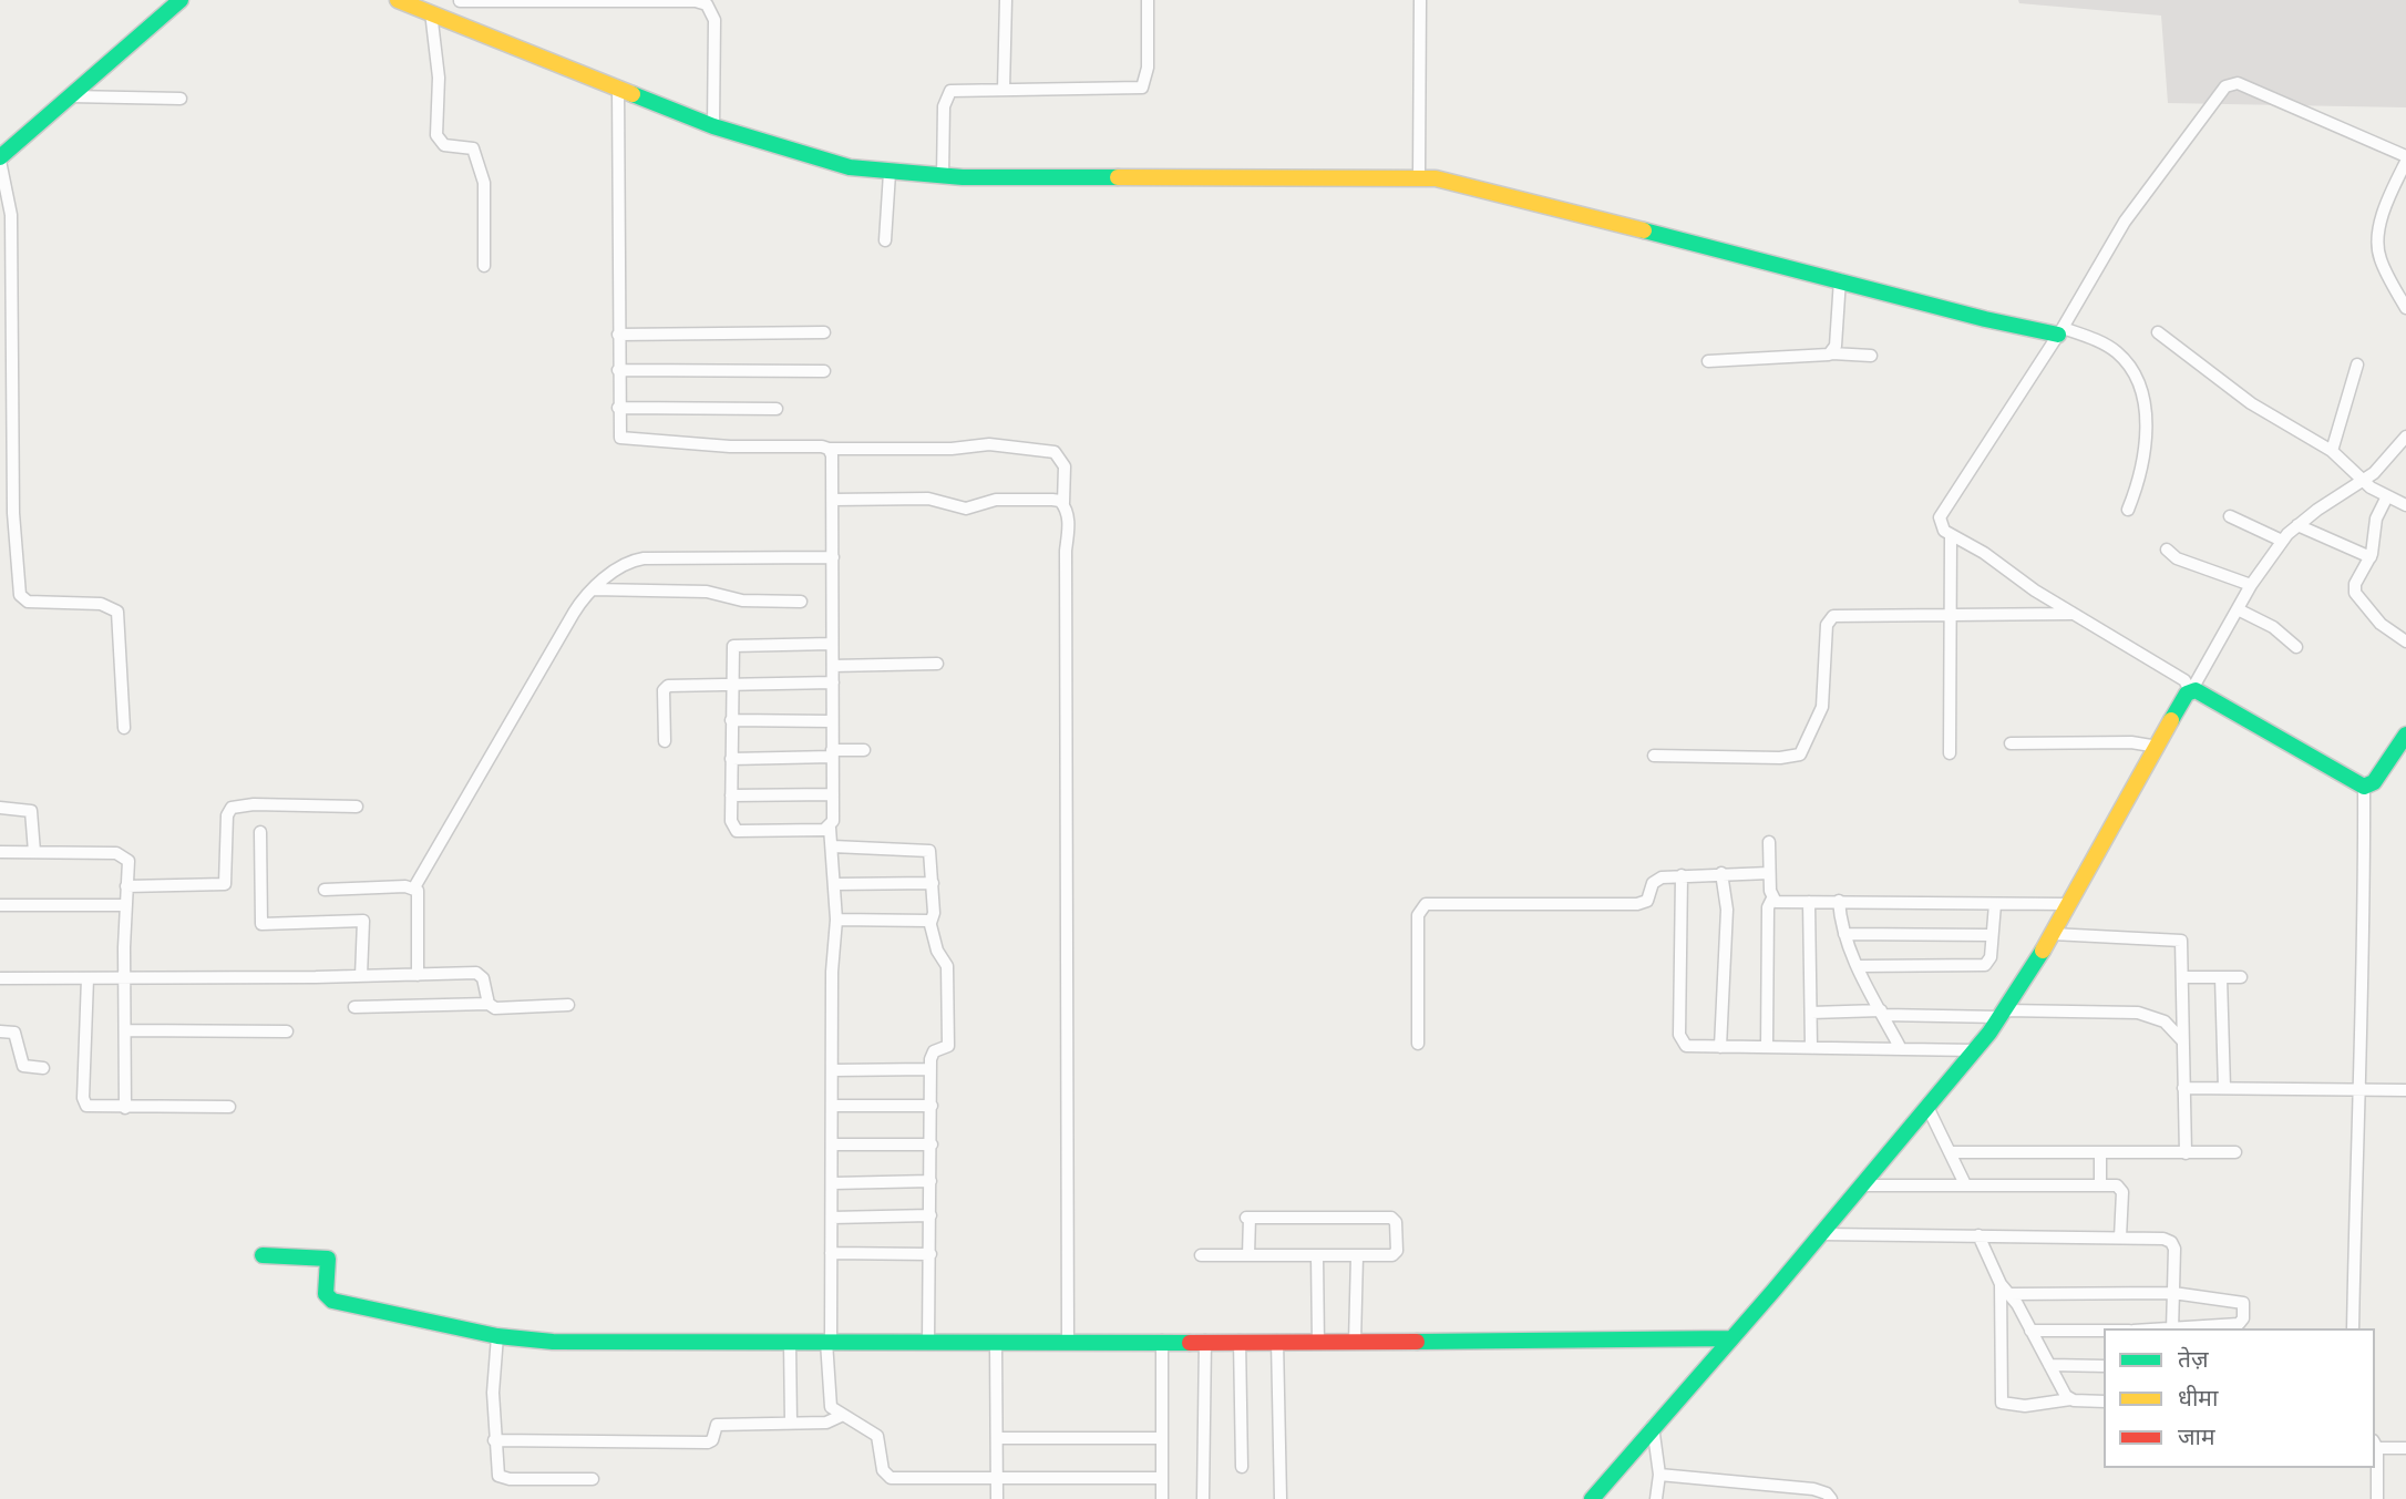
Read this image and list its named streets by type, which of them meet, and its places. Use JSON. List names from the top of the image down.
{
  "legend": ["तेज़", "धीमा", "जाम"]
}
